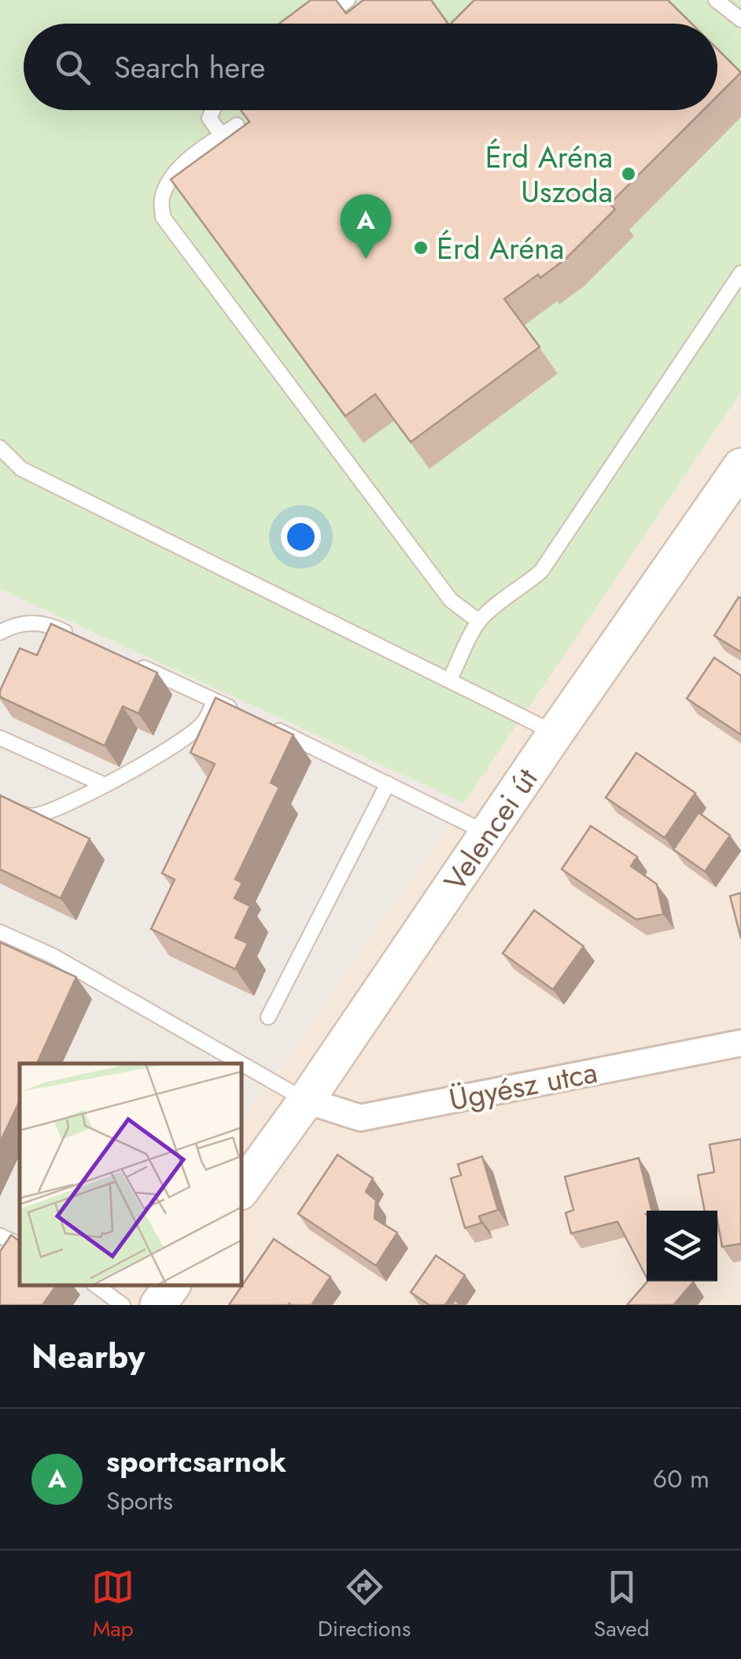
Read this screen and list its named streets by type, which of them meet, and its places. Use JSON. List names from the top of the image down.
{
  "streets": {
    "main road": ["Velencei út"],
    "street": ["Ügyész utca"]
  },
  "crossings": [
    ["Velencei út", "Ügyész utca"]
  ],
  "places": ["Érd Aréna Uszoda", "Érd Aréna"],
  "page": {
    "search": "Search here",
    "pins": "A",
    "heading": "Nearby",
    "list": [
      {
        "mark": "A",
        "name": "sportcsarnok",
        "note": "Sports",
        "value": "60 m"
      }
    ],
    "nav": ["Map", "Directions", "Saved"]
  }
}
